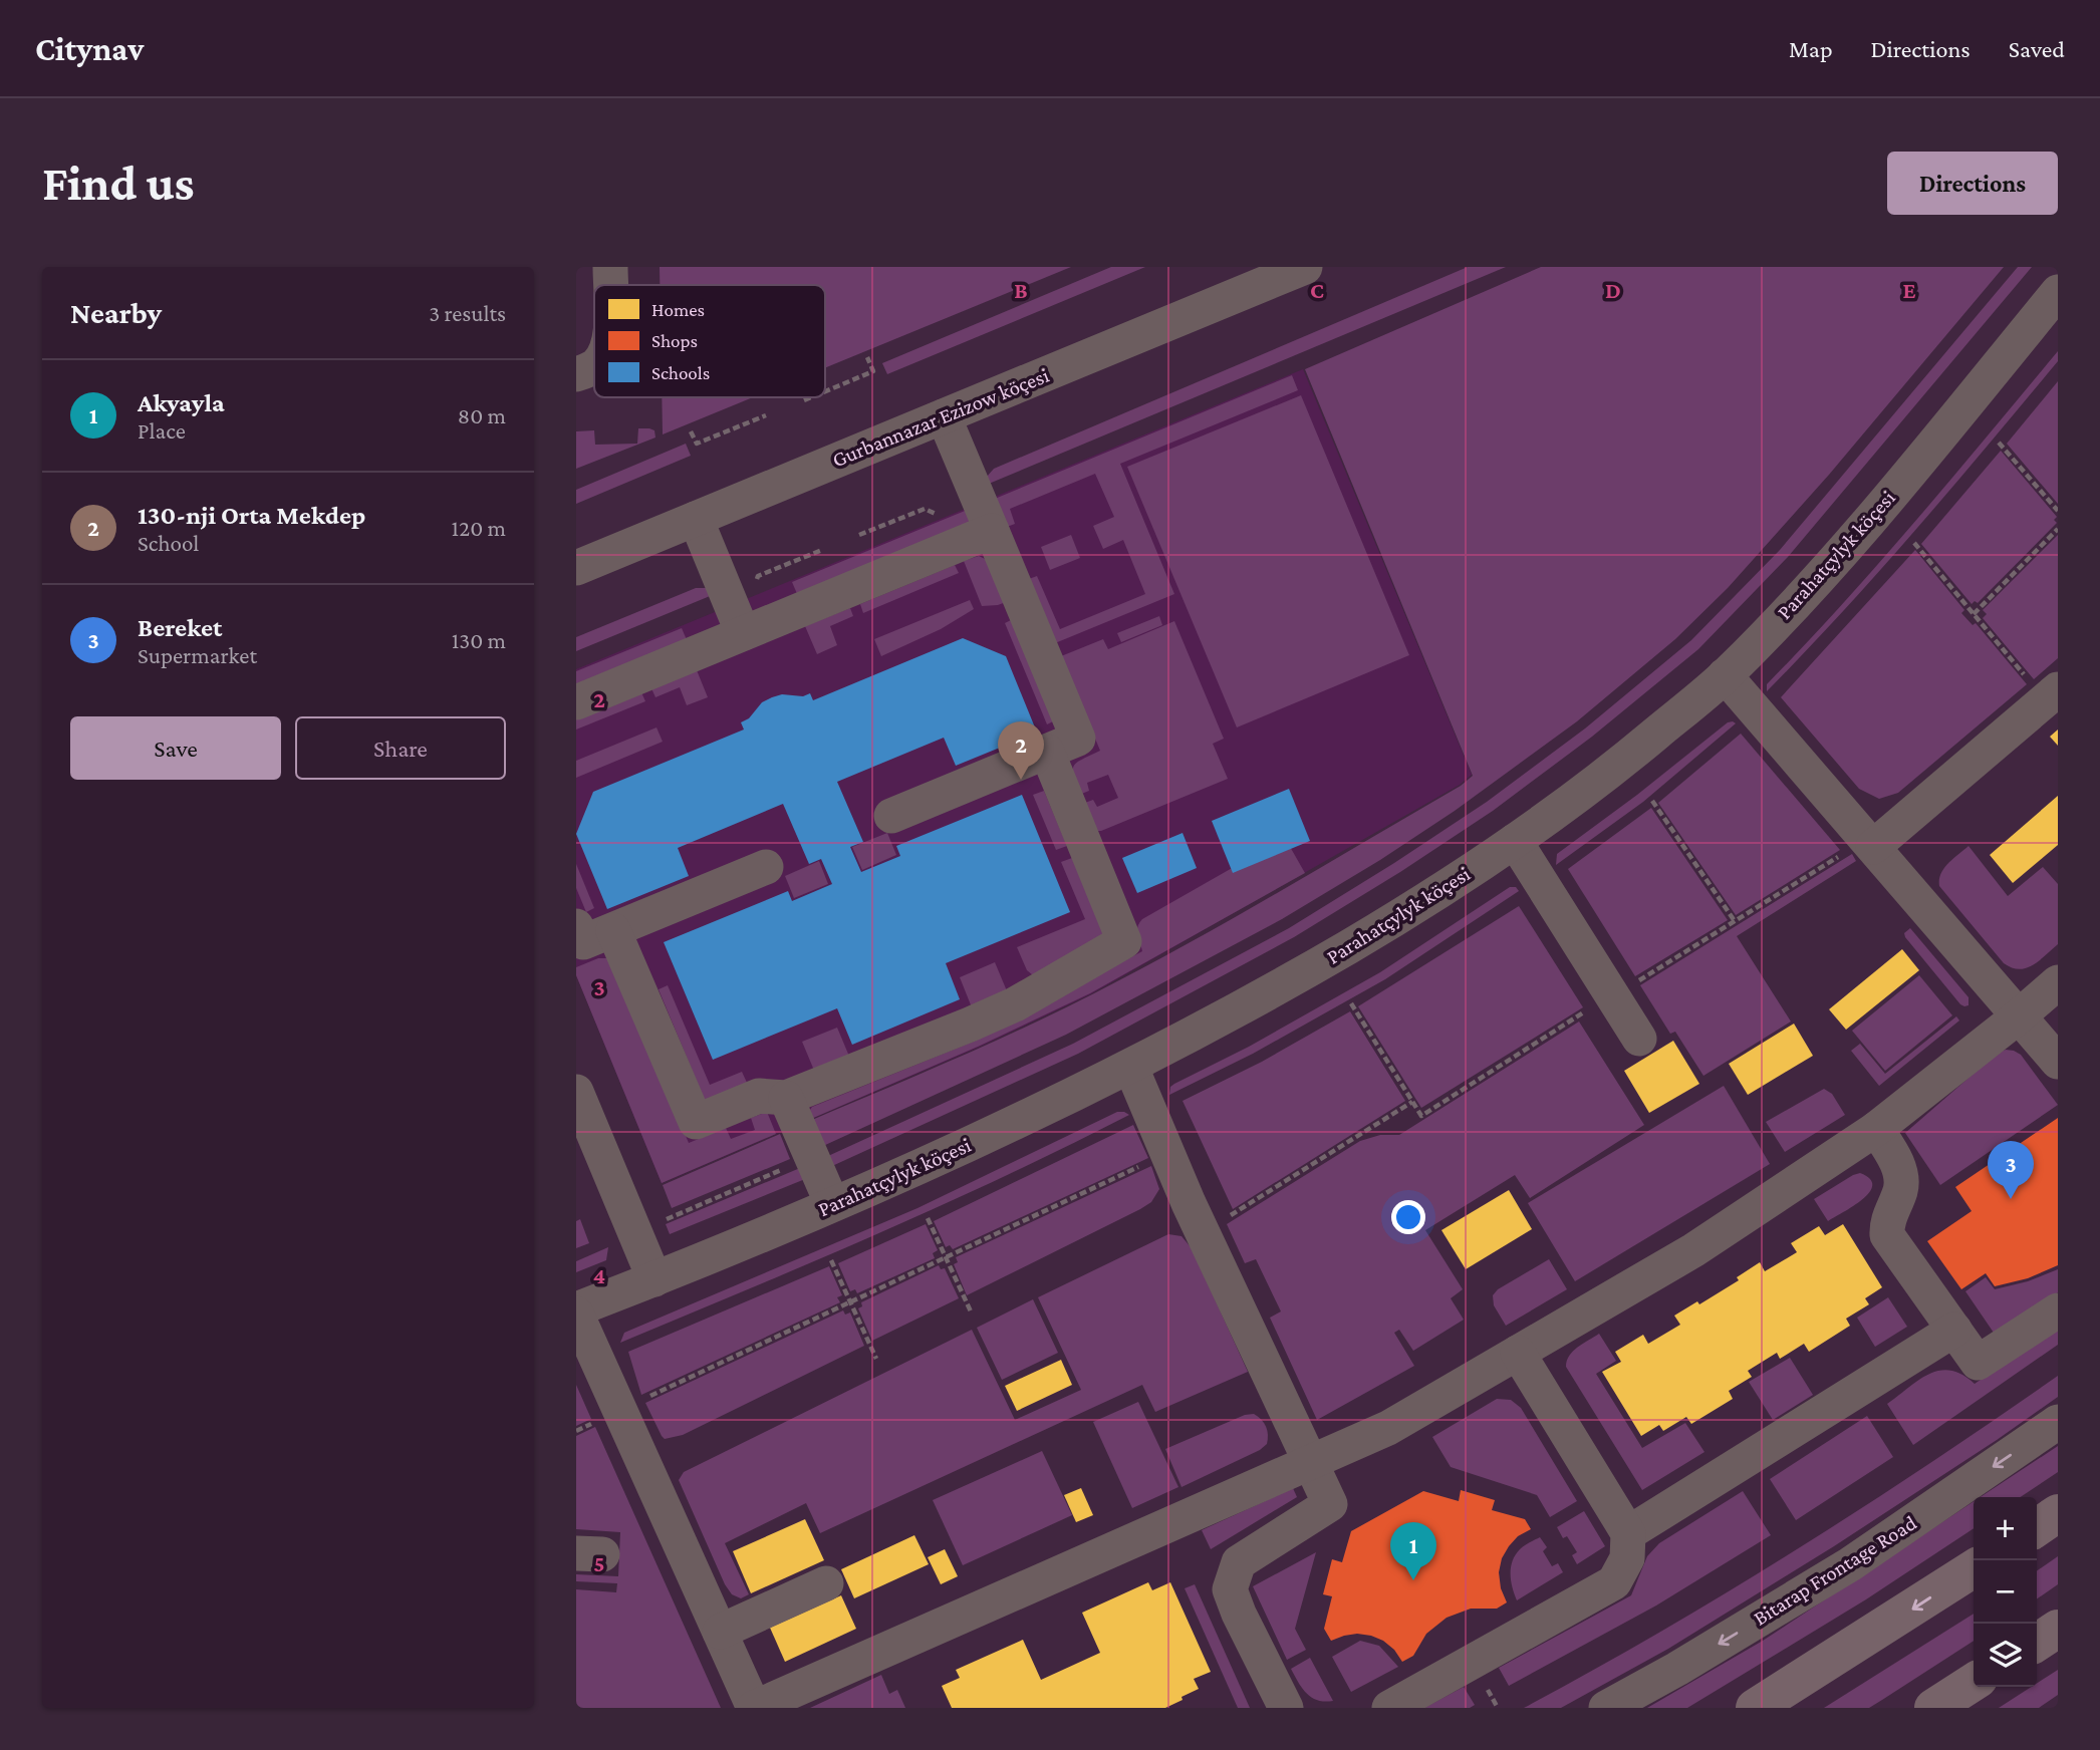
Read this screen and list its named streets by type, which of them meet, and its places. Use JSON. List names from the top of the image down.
{
  "streets": {
    "street": ["Gurbannazar Ezizow köçesi", "Parahatçylyk köçesi", "Bitarap Frontage Road"]
  },
  "legend": ["Homes", "Shops", "Schools"],
  "page": {
    "header": "Citynav",
    "nav": ["Map", "Directions", "Saved"],
    "buttons": [
      "Directions",
      ["Save", "Share"]
    ],
    "title": "Find us",
    "heading": ["Nearby", "3 results"],
    "list": [
      {
        "mark": "1",
        "name": "Akyayla",
        "note": "Place",
        "value": "80 m"
      },
      {
        "mark": "2",
        "name": "130-nji Orta Mekdep",
        "note": "School",
        "value": "120 m"
      },
      {
        "mark": "3",
        "name": "Bereket",
        "note": "Supermarket",
        "value": "130 m"
      }
    ],
    "pins": ["2", "3", "1"],
    "map_buttons": ["+", "−"]
  },
  "grid": {
    "columns": [
      "B",
      "C",
      "D",
      "E"
    ],
    "rows": [
      "2",
      "3",
      "4",
      "5"
    ]
  }
}
